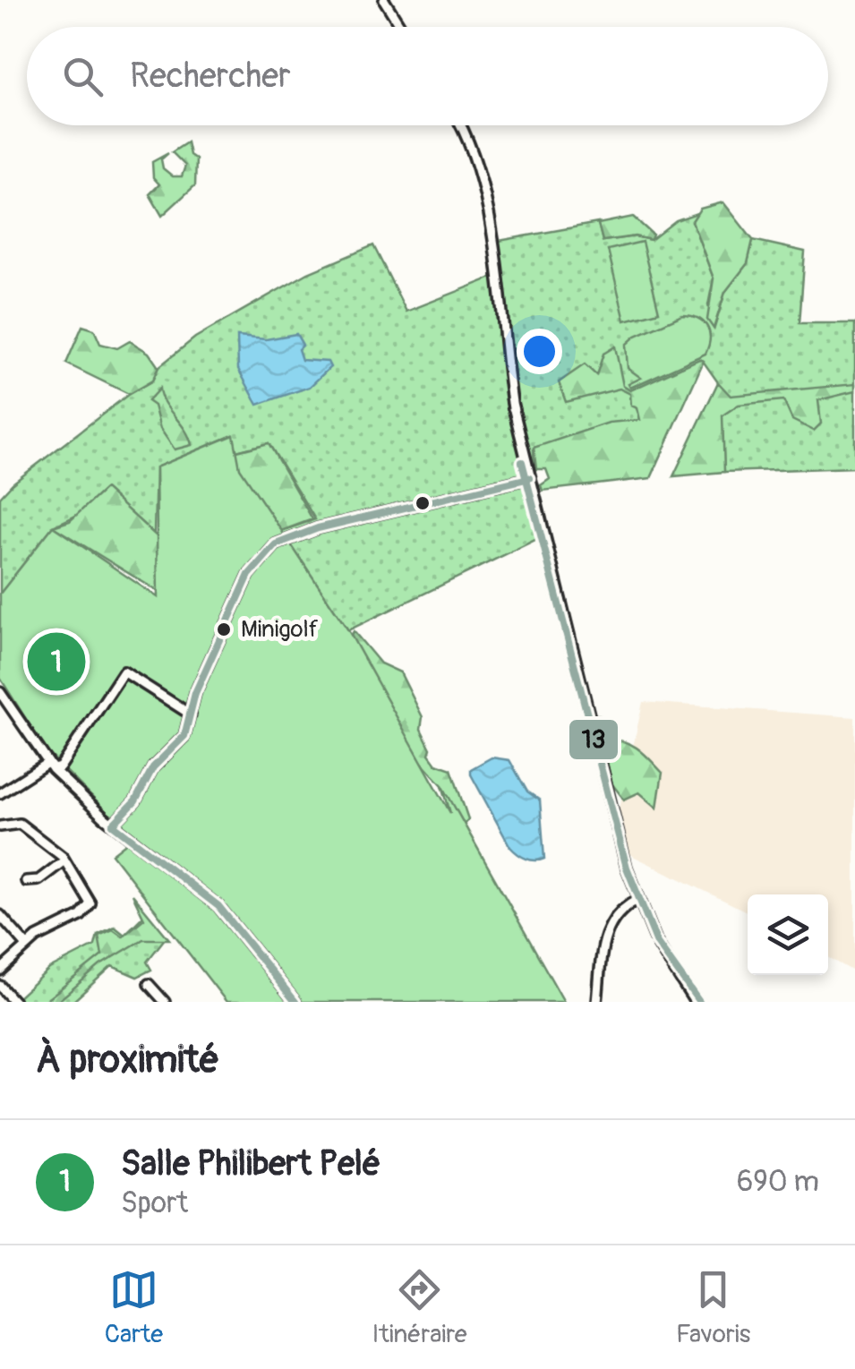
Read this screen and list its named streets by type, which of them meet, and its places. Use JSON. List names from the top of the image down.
{
  "places": ["Minigolf"],
  "lines": ["transit line 13"],
  "page": {
    "search": "Rechercher",
    "pins": "1",
    "heading": "À proximité",
    "list": [
      {
        "mark": "1",
        "name": "Salle Philibert Pelé",
        "note": "Sport",
        "value": "690 m"
      }
    ],
    "nav": ["Carte", "Itinéraire", "Favoris"]
  }
}
